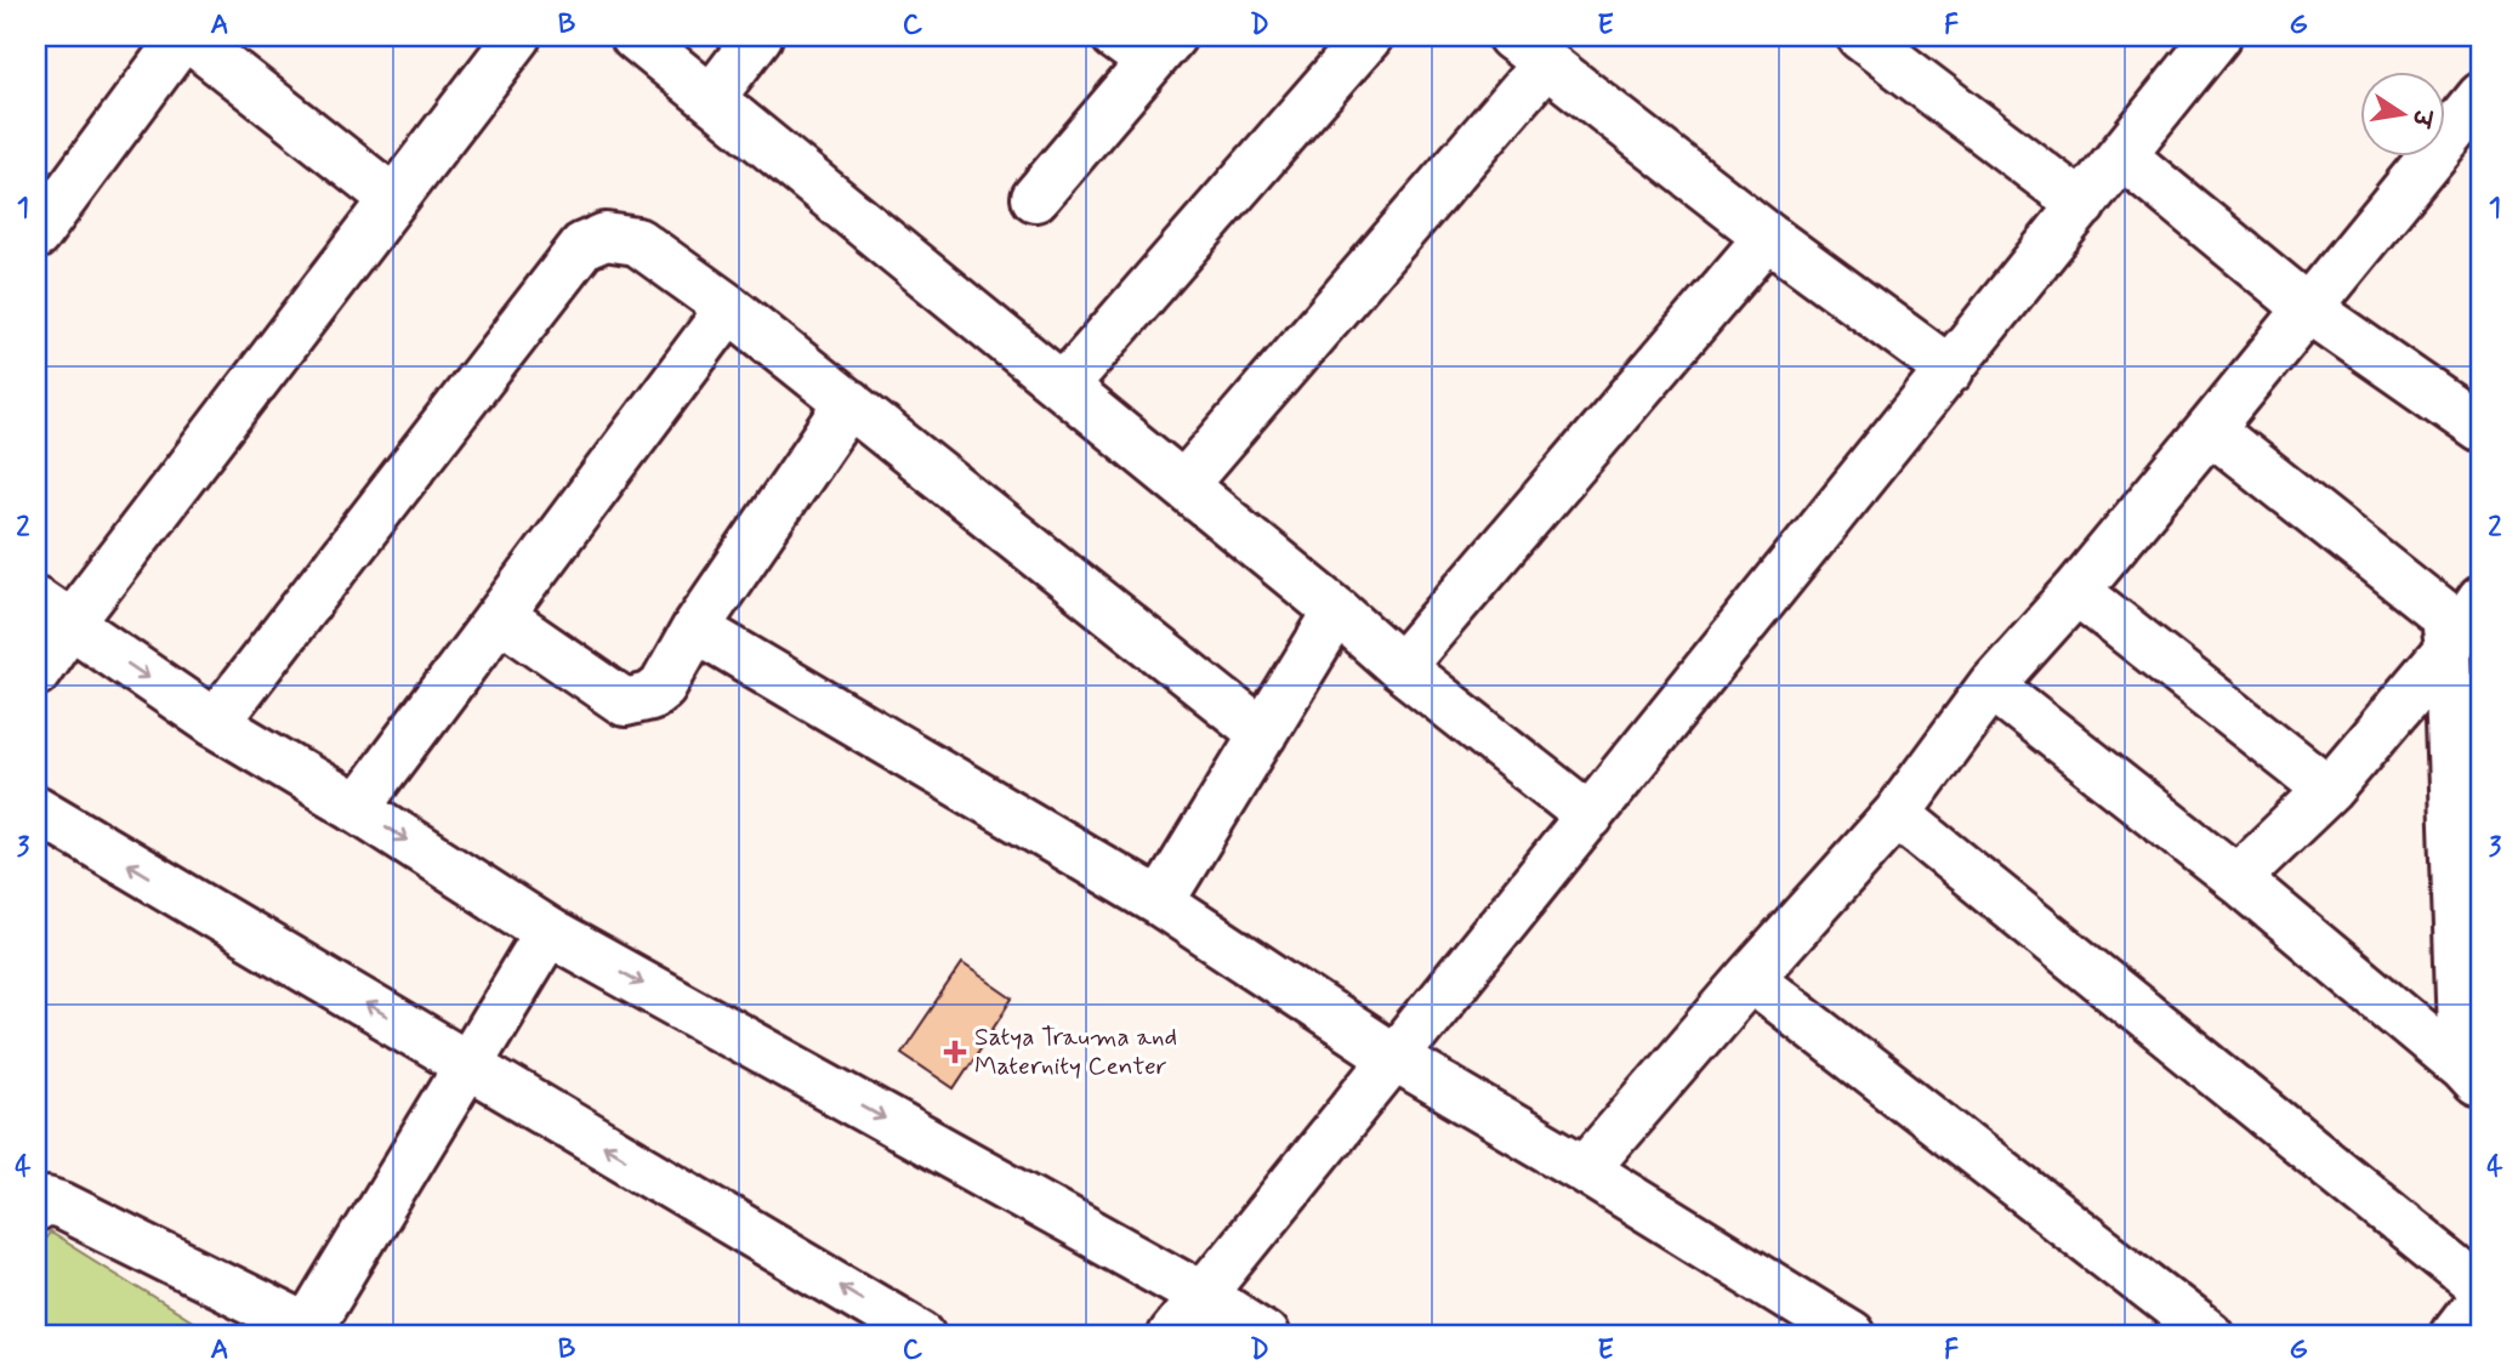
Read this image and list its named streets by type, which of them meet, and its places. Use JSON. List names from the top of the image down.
{
  "places": {
    "health": ["Satya Trauma and Maternity Center"]
  },
  "north": "right",
  "grid": {
    "columns": [
      "A",
      "B",
      "C",
      "D",
      "E",
      "F",
      "G"
    ],
    "rows": [
      "1",
      "2",
      "3",
      "4"
    ]
  }
}
